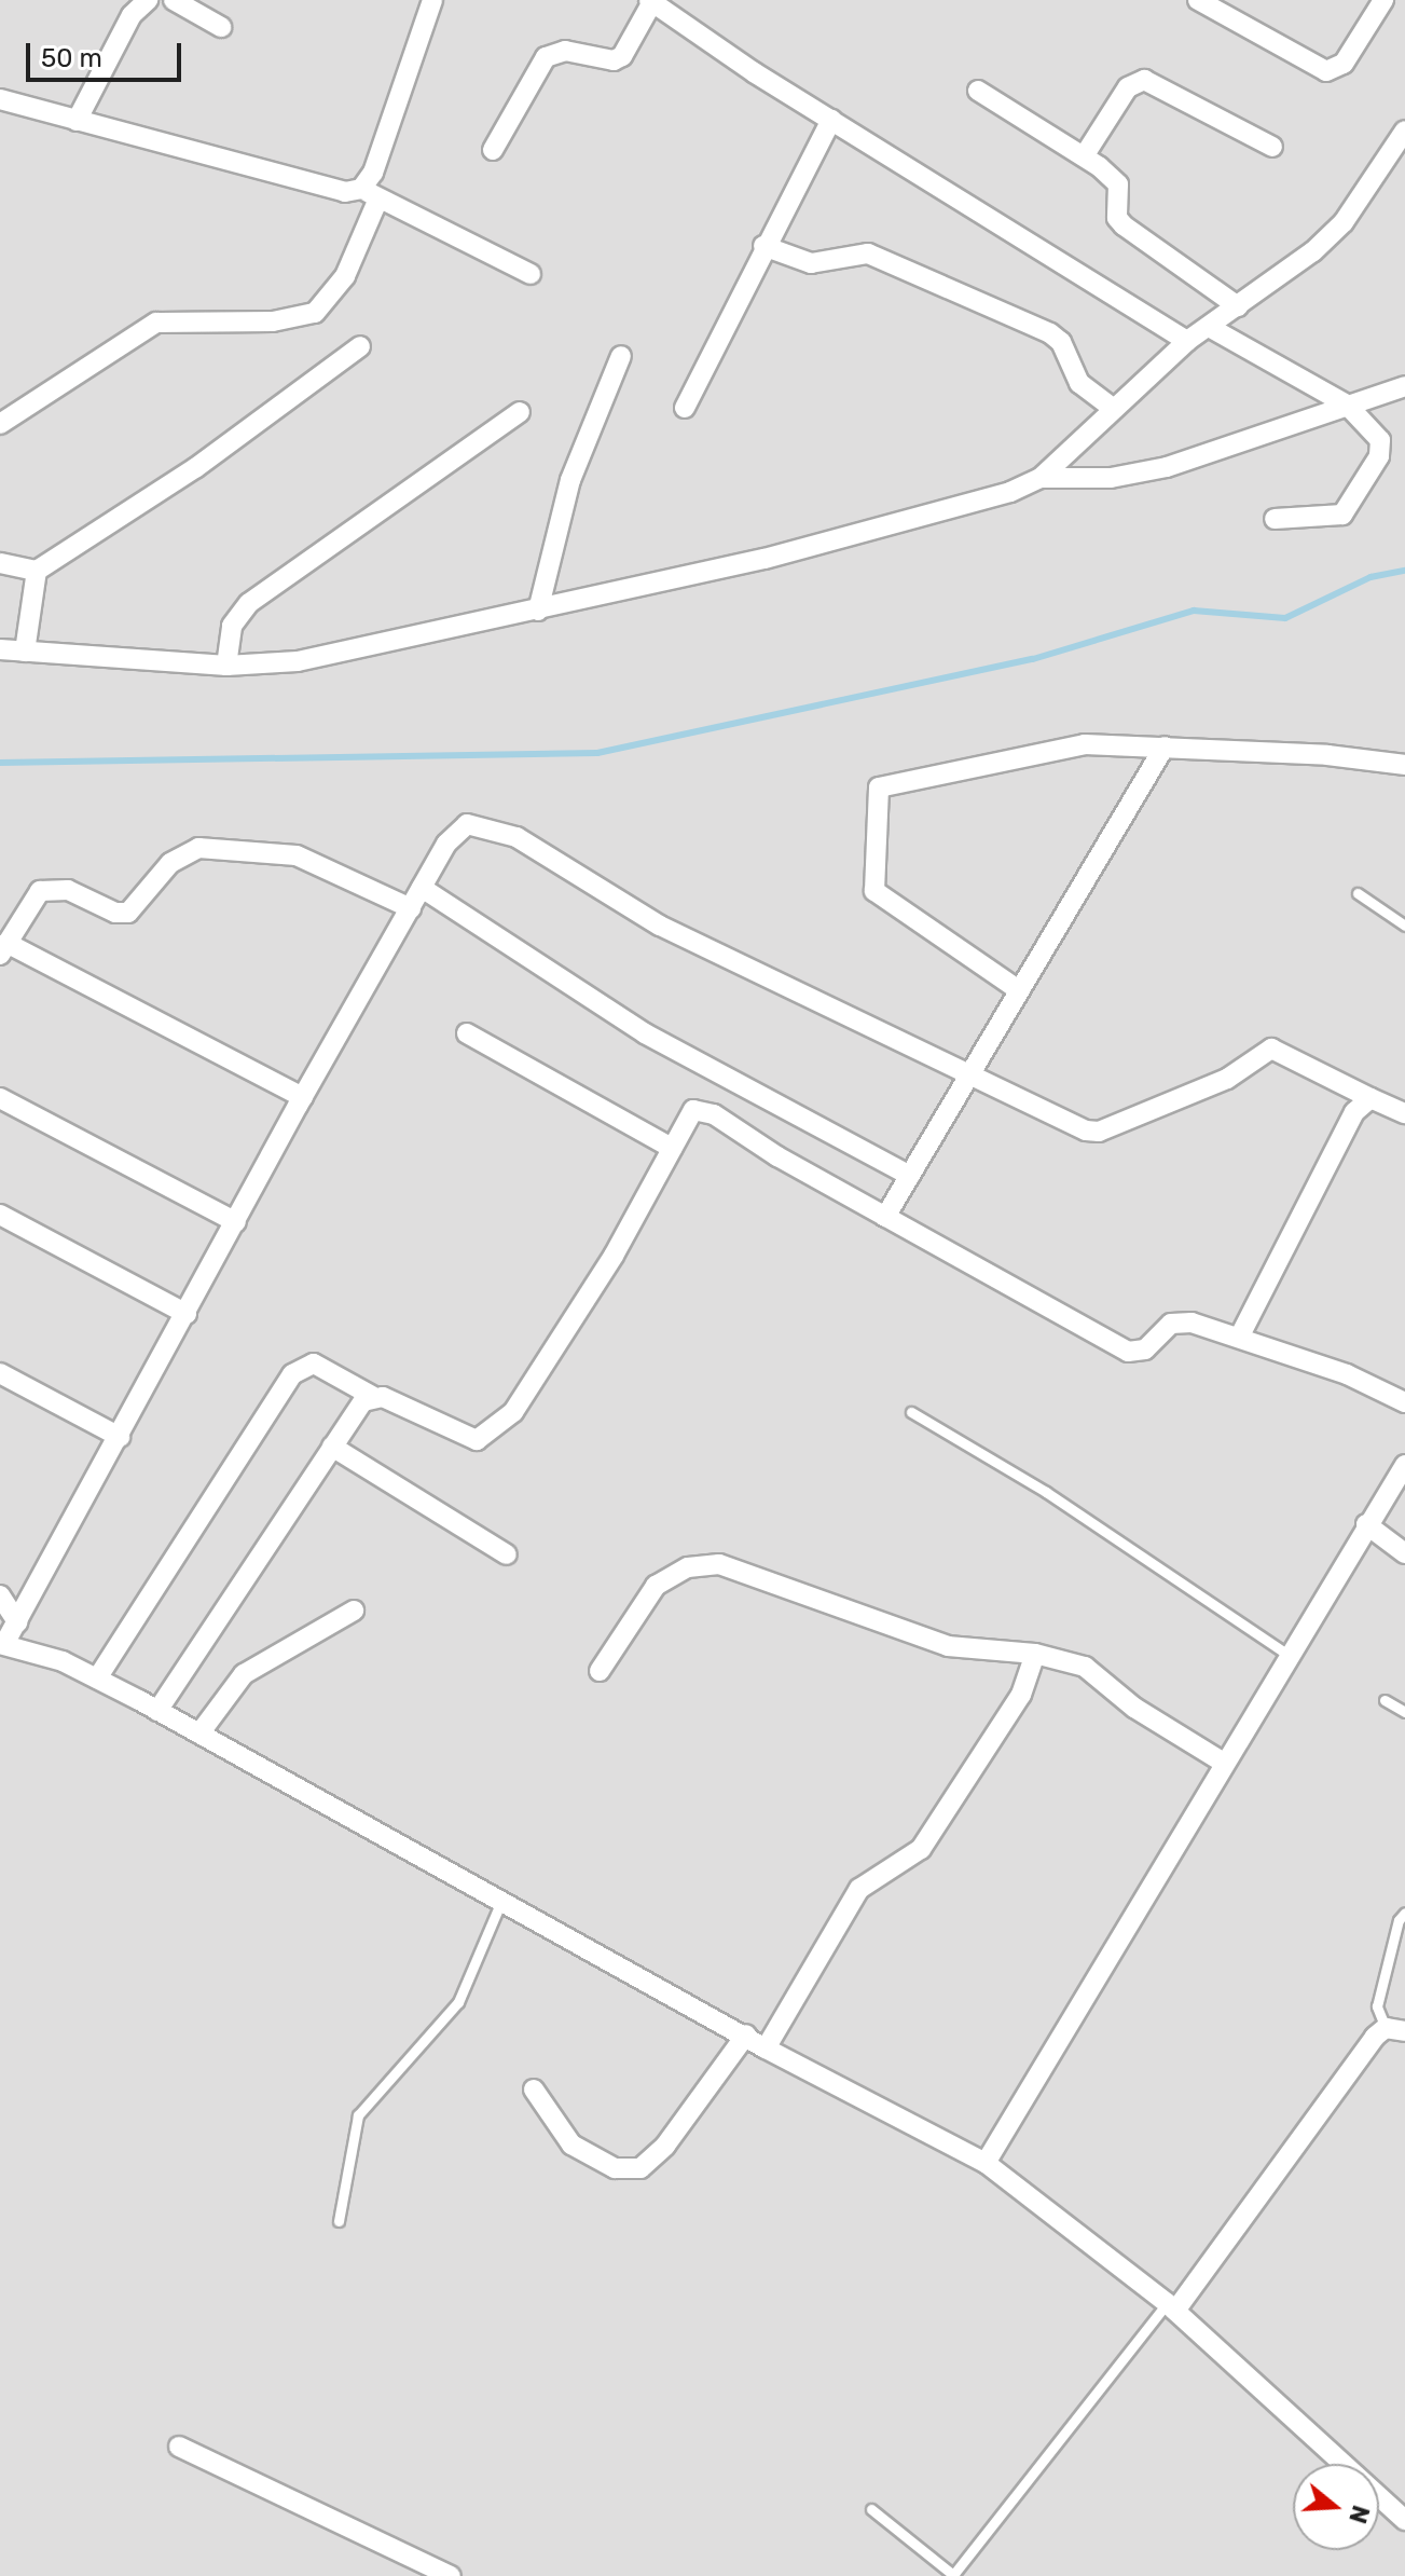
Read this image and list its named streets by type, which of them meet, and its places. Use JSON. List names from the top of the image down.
{
  "scale_bar": "50 m",
  "north": "right"
}
